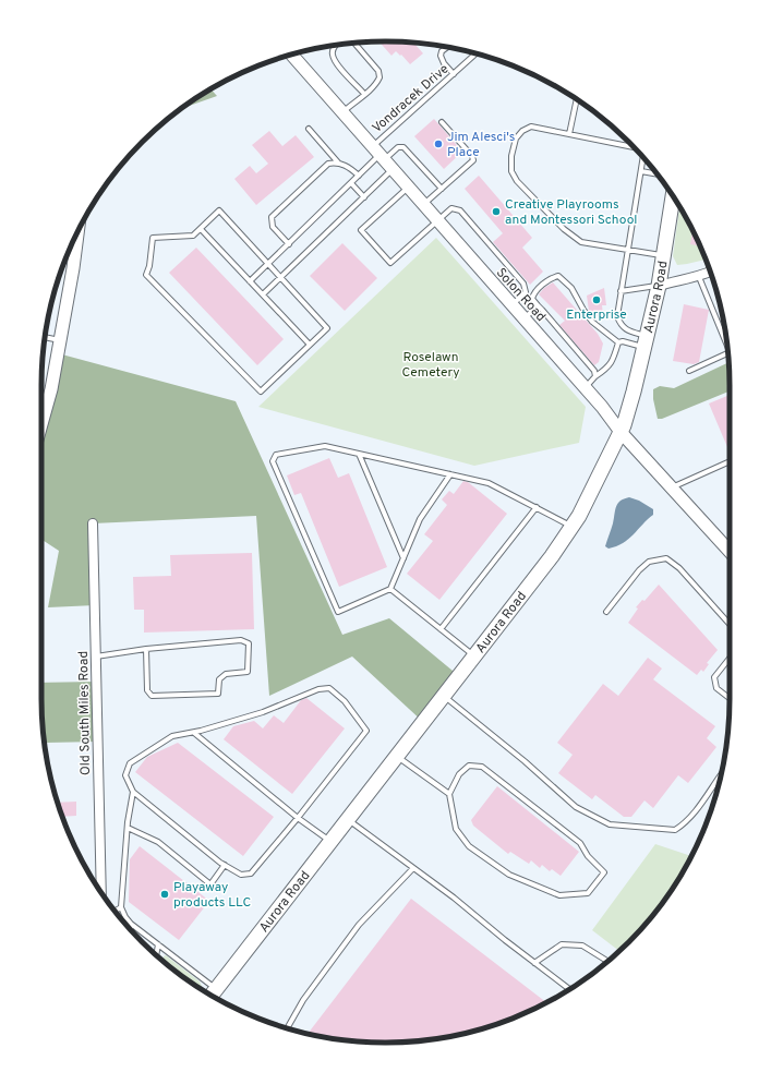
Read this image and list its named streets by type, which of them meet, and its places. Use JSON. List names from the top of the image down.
{
  "streets": {
    "main road": ["Aurora Road"],
    "street": ["Solon Road", "Old South Miles Road"],
    "lane": ["Vondracek Drive"]
  },
  "crossings": [
    ["Vondracek Drive", "Solon Road"],
    ["Solon Road", "Aurora Road"]
  ],
  "parks": ["Roselawn Cemetery"],
  "places": [
    "Jim Alesci's Place",
    "Creative Playrooms and Montessori School",
    "Enterprise",
    "Playaway products LLC"
  ]
}
